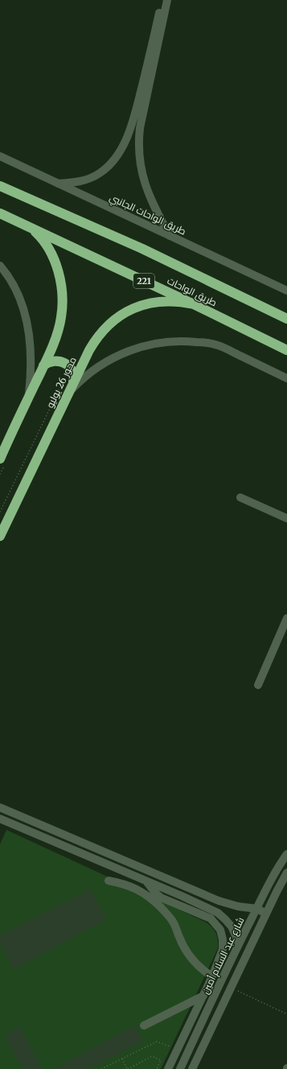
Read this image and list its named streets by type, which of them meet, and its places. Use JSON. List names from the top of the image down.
{
  "streets": {
    "highway": ["221", "طريق الواحات", "محور 26 يوليو"],
    "street": ["طريق الواحات الجانبي", "شارع عبد السلام أمين"]
  },
  "crossings": [
    ["طريق الواحات", "محور 26 يوليو"]
  ]
}
